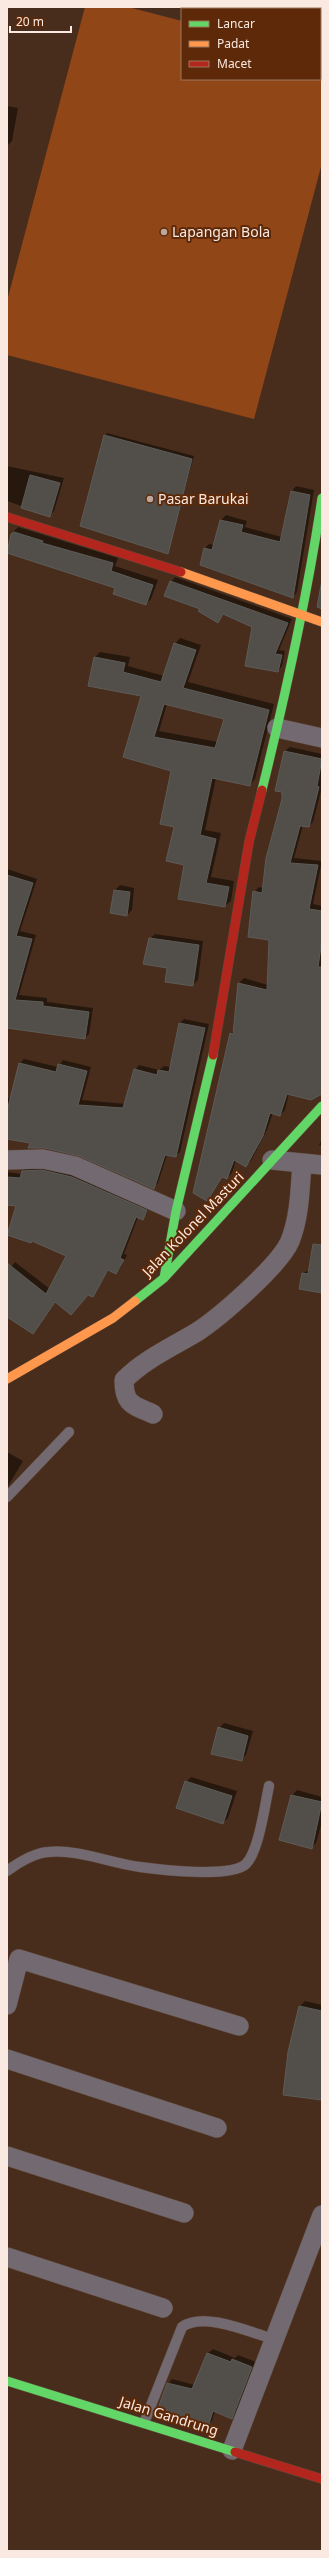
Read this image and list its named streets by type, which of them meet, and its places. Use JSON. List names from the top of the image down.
{
  "streets": {
    "street": ["Jalan Kolonel Masturi", "Jalan Gandrung"]
  },
  "places": ["Lapangan Bola", "Pasar Barukai"],
  "legend": ["Lancar", "Padat", "Macet"],
  "scale_bar": "20 m"
}
